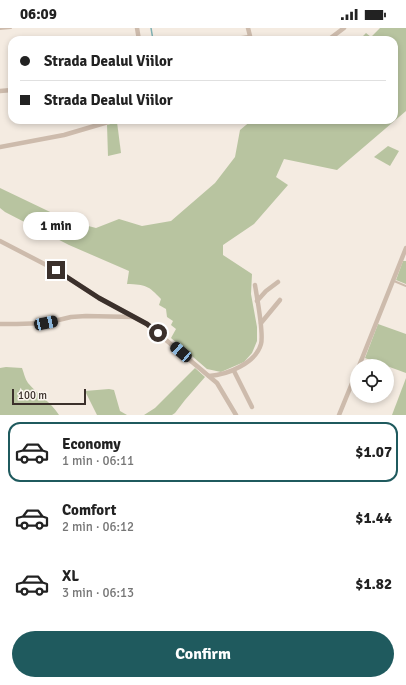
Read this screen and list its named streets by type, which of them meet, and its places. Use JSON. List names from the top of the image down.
{
  "scale_bar": "100 m",
  "page": {
    "status": "06:09",
    "banner": ["Strada Dealul Viilor", "Strada Dealul Viilor"],
    "bubble": "1 min",
    "scale": "100 m",
    "list": [
      {
        "name": "Economy",
        "note": "1 min · 06:11",
        "value": "$1.07"
      },
      {
        "name": "Comfort",
        "note": "2 min · 06:12",
        "value": "$1.44"
      },
      {
        "name": "XL",
        "note": "3 min · 06:13",
        "value": "$1.82"
      }
    ],
    "buttons": "Confirm"
  }
}
